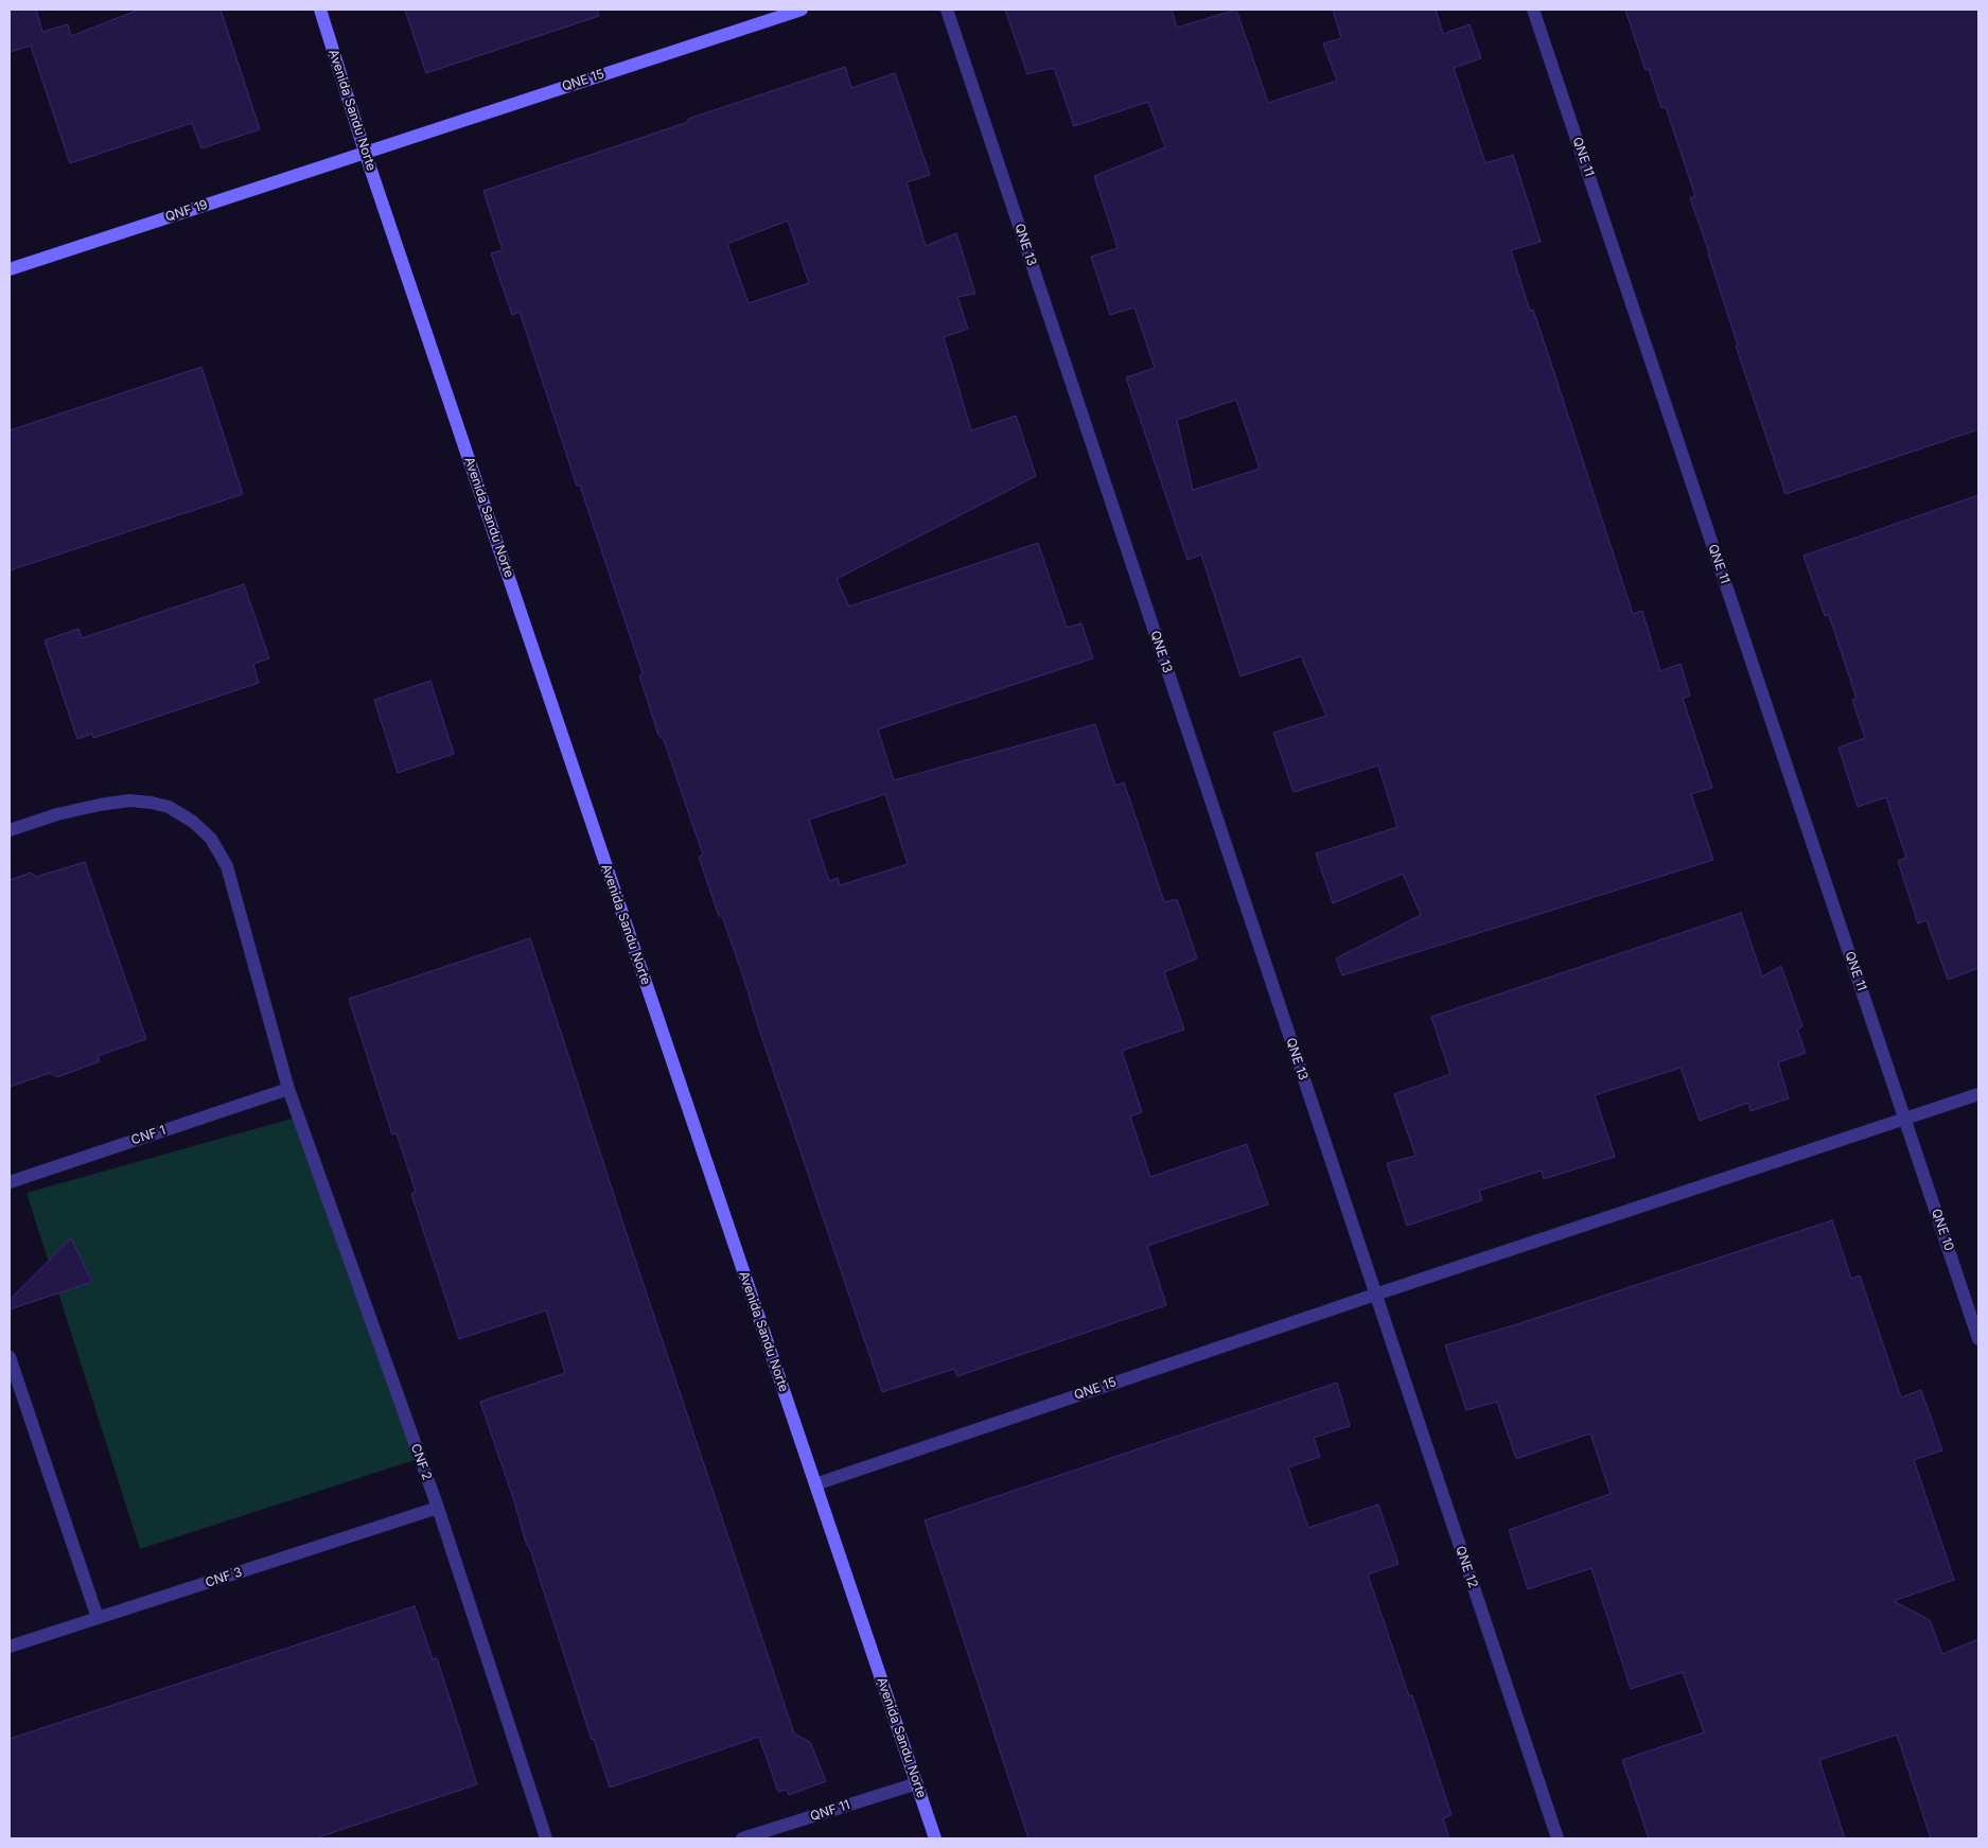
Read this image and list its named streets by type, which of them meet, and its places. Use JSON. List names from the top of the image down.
{
  "streets": {
    "main road": ["QNE 15", "Avenida Sandu Norte", "QNF 19"],
    "street": [
      "QNE 11",
      "QNE 13",
      "CNF 1",
      "QNE 10",
      "CNF 2",
      "QNE 12",
      "CNF 3",
      "QNF 11"
    ]
  },
  "crossings": [
    ["QNE 15", "Avenida Sandu Norte"],
    ["QNE 15", "QNE 11"],
    ["QNE 15", "QNF 19"],
    ["QNE 15", "QNE 13"],
    ["QNE 15", "QNE 10"],
    ["QNE 15", "QNE 12"],
    ["Avenida Sandu Norte", "QNF 19"],
    ["Avenida Sandu Norte", "QNF 11"],
    ["QNE 11", "QNE 10"],
    ["QNE 13", "QNE 12"],
    ["CNF 1", "CNF 2"],
    ["CNF 2", "CNF 3"]
  ]
}
